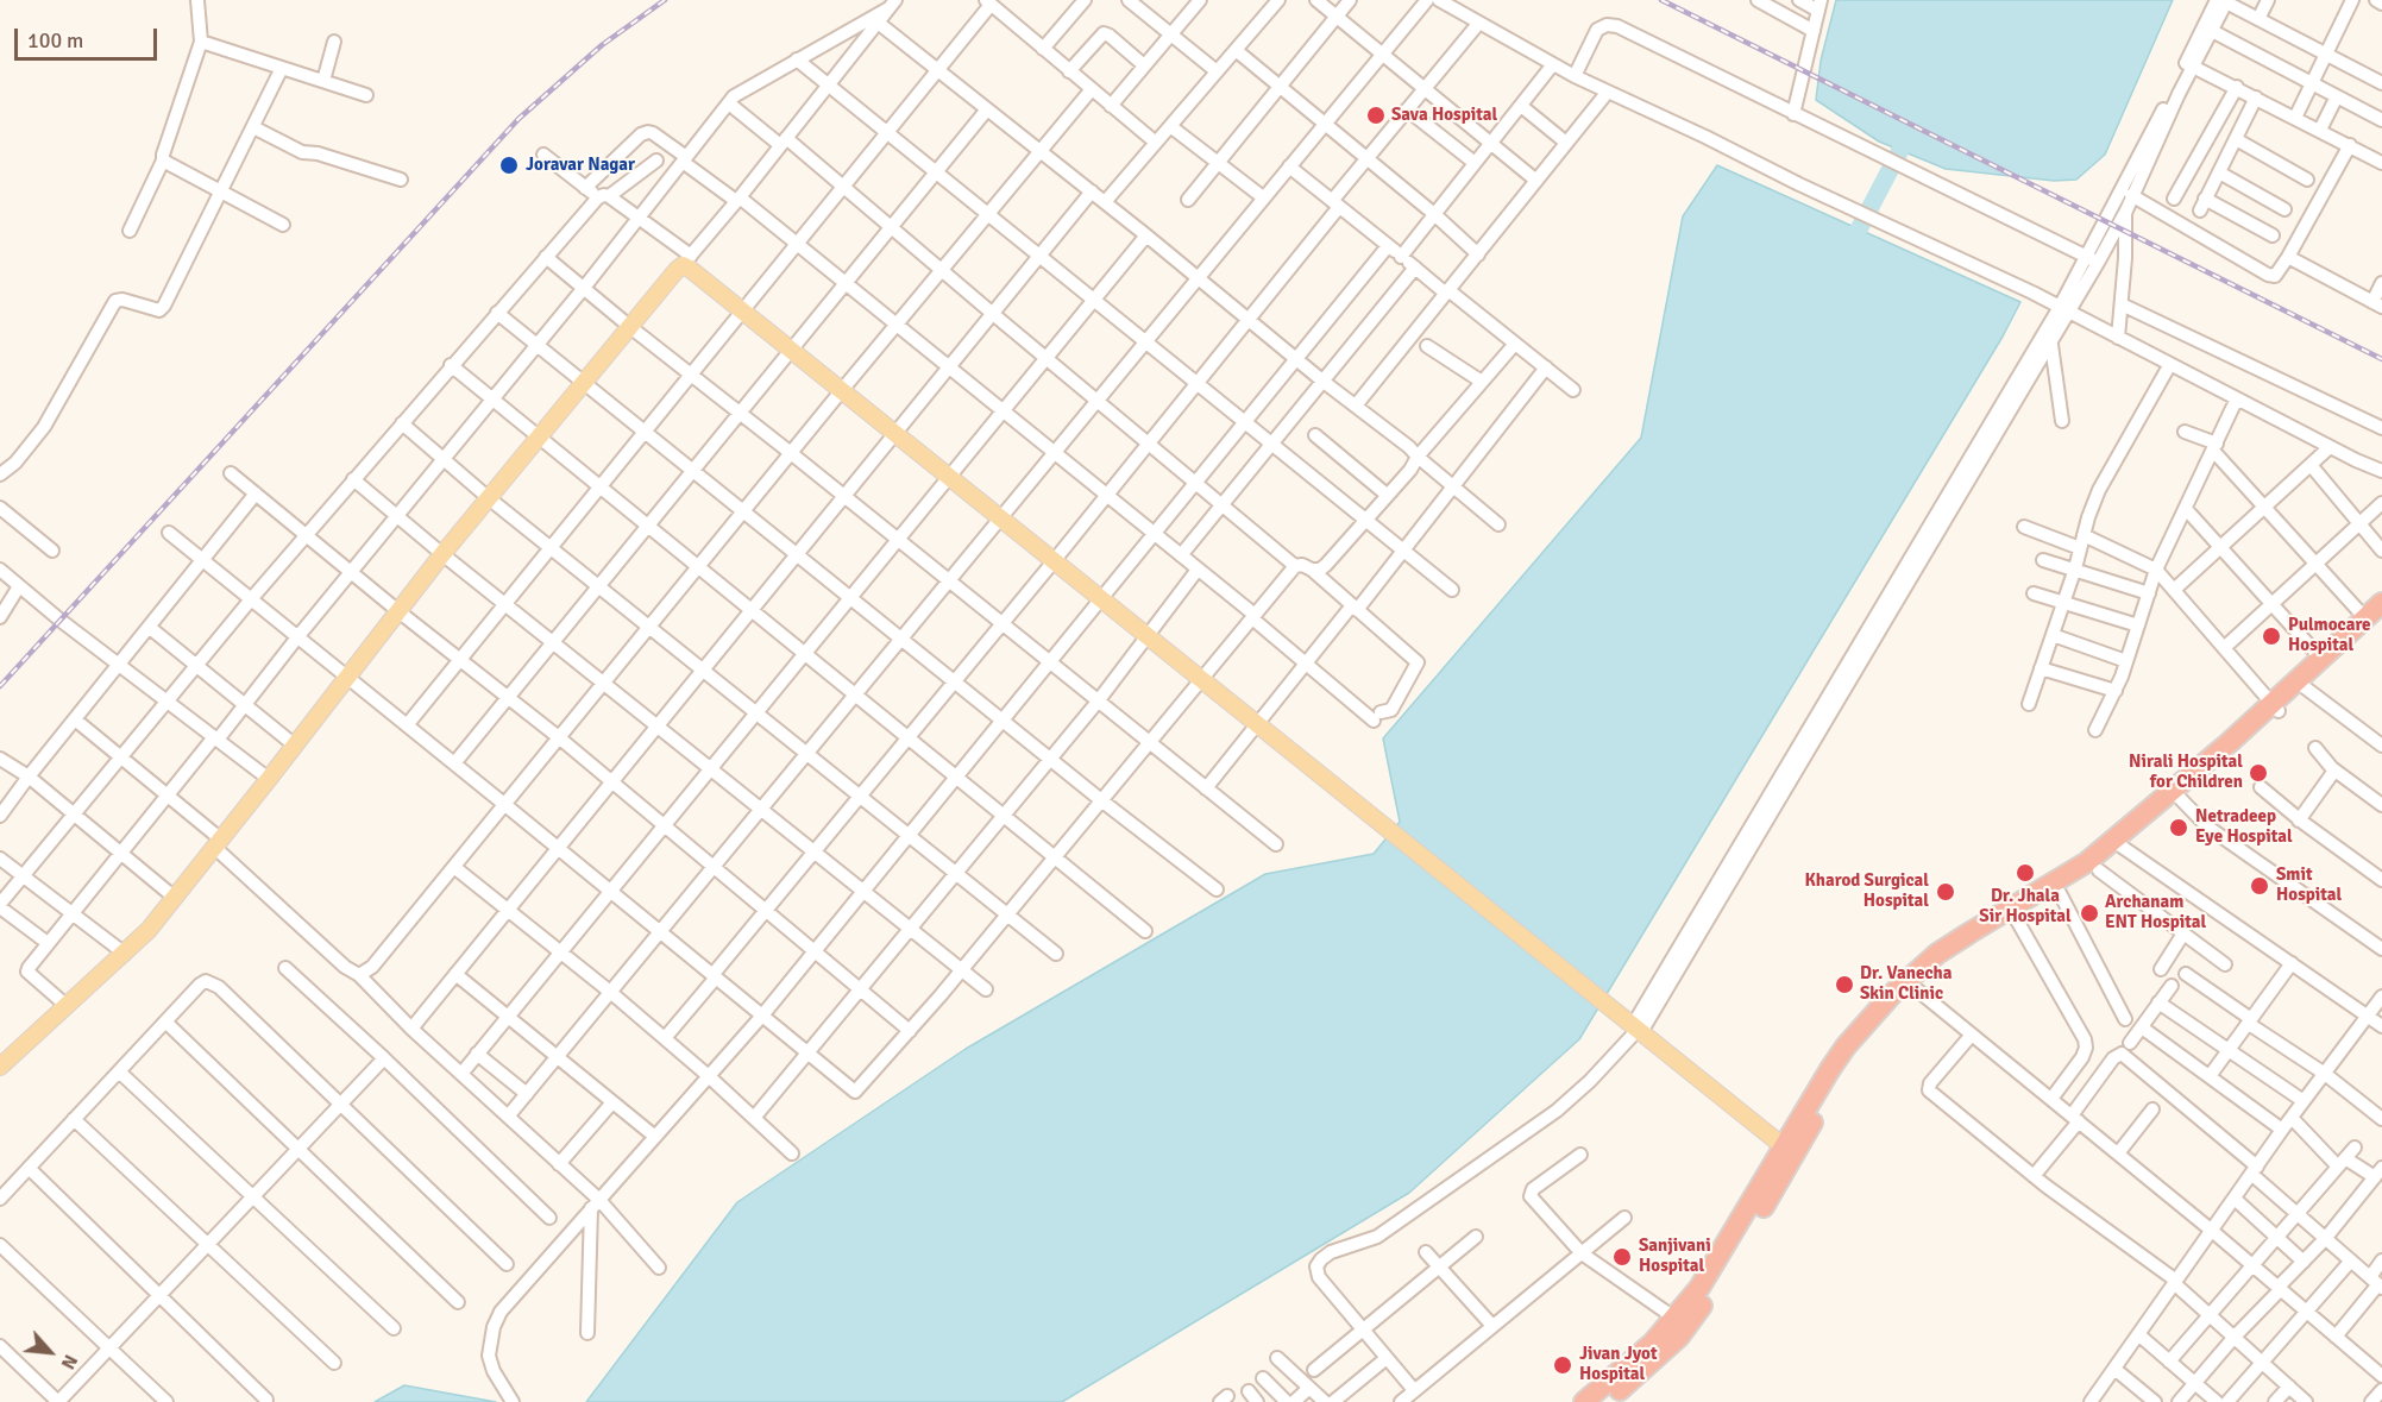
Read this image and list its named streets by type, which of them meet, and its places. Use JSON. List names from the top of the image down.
{
  "places": [
    "Sava Hospital",
    "Joravar Nagar",
    "Pulmocare Hospital",
    "Nirali Hospital for Children",
    "Netradeep Eye Hospital",
    "Dr. Jhala Sir Hospital",
    "Smit Hospital",
    "Kharod Surgical Hospital",
    "Archanam ENT Hospital",
    "Dr. Vanecha Skin Clinic",
    "Sanjivani Hospital",
    "Jivan Jyot Hospital"
  ],
  "scale_bar": "100 m",
  "north": "bottom right"
}
